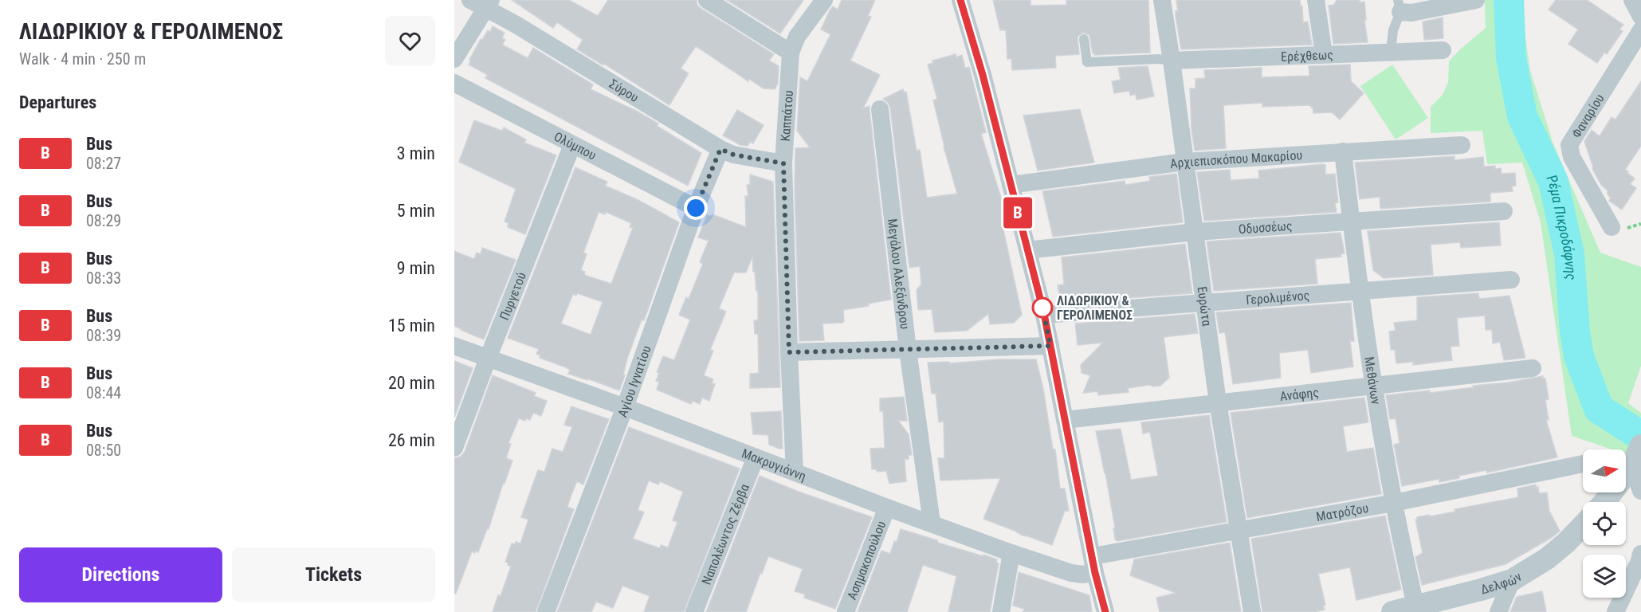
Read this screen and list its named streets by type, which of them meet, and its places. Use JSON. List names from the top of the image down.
{
  "streets": {
    "street": [
      "Ερέχθεως",
      "Σύρου",
      "Φαναρίου",
      "Καππάτου",
      "Ολύμπου",
      "Αρχιεπισκόπου Μακαρίου",
      "Οδυσσέως",
      "Μεγάλου Αλεξάνδρου",
      "Πυργετού",
      "Γερολιμένος",
      "Ευρώτα",
      "Μεθάνων",
      "Αγίου Ιγνατίου",
      "Ανάφης",
      "Μακρυγιάννη",
      "Ματρόζου",
      "Ναπολέωντος Ζέρβα",
      "Ασημακοπούλου",
      "Δελφών"
    ]
  },
  "crossings": [
    ["Ερέχθεως", "Ευρώτα"],
    ["Σύρου", "Καππάτου"],
    ["Σύρου", "Αγίου Ιγνατίου"],
    ["Καππάτου", "Μακρυγιάννη"],
    ["Ολύμπου", "Πυργετού"],
    ["Ολύμπου", "Αγίου Ιγνατίου"],
    ["Αρχιεπισκόπου Μακαρίου", "Ευρώτα"],
    ["Αρχιεπισκόπου Μακαρίου", "Μεθάνων"],
    ["Οδυσσέως", "Ευρώτα"],
    ["Οδυσσέως", "Μεθάνων"],
    ["Μεγάλου Αλεξάνδρου", "Μακρυγιάννη"],
    ["Πυργετού", "Μακρυγιάννη"],
    ["Γερολιμένος", "Ευρώτα"],
    ["Γερολιμένος", "Μεθάνων"],
    ["Ευρώτα", "Ανάφης"],
    ["Ευρώτα", "Ματρόζου"],
    ["Μεθάνων", "Ανάφης"],
    ["Μεθάνων", "Ματρόζου"],
    ["Μεθάνων", "Δελφών"],
    ["Αγίου Ιγνατίου", "Μακρυγιάννη"],
    ["Μακρυγιάννη", "Ματρόζου"],
    ["Μακρυγιάννη", "Ναπολέωντος Ζέρβα"],
    ["Μακρυγιάννη", "Ασημακοπούλου"]
  ],
  "water": ["Ρέμα Πικροδάφνης"],
  "places": ["ΛΙΔΩΡΙΚΙΟΥ & ΓΕΡΟΛΙΜΕΝΟΣ"],
  "lines": ["bus line Β"],
  "north": "right",
  "page": {
    "heading": [
      ["ΛΙΔΩΡΙΚΙΟΥ & ΓΕΡΟΛΙΜΕΝΟΣ", "Walk · 4 min · 250 m"],
      "Departures"
    ],
    "on_map": "Β",
    "list": [
      {
        "mark": "Β",
        "name": "Bus",
        "note": "08:27",
        "value": "3 min"
      },
      {
        "mark": "Β",
        "name": "Bus",
        "note": "08:29",
        "value": "5 min"
      },
      {
        "mark": "Β",
        "name": "Bus",
        "note": "08:33",
        "value": "9 min"
      },
      {
        "mark": "Β",
        "name": "Bus",
        "note": "08:39",
        "value": "15 min"
      },
      {
        "mark": "Β",
        "name": "Bus",
        "note": "08:44",
        "value": "20 min"
      },
      {
        "mark": "Β",
        "name": "Bus",
        "note": "08:50",
        "value": "26 min"
      }
    ],
    "buttons": ["Directions", "Tickets"]
  }
}
